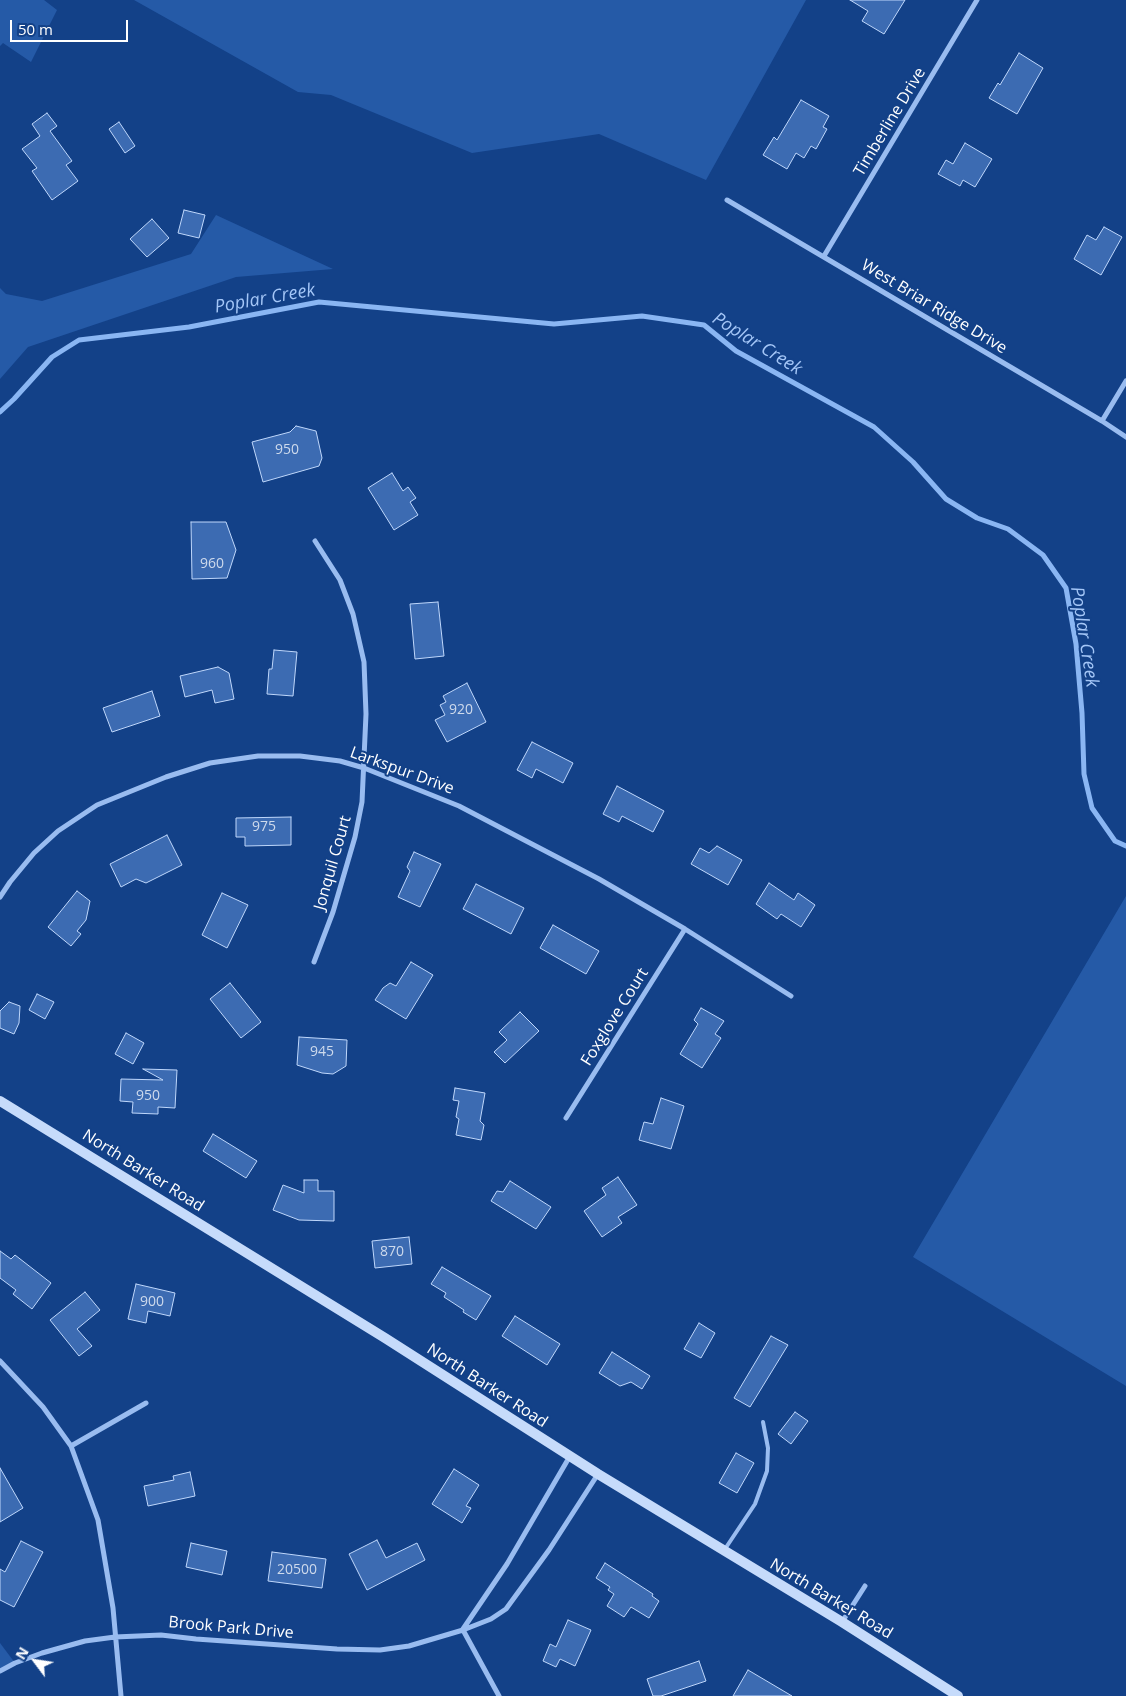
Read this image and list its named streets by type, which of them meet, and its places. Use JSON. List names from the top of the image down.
{
  "streets": {
    "main road": ["North Barker Road"],
    "street": [
      "Timberline Drive",
      "West Briar Ridge Drive",
      "Larkspur Drive",
      "Jonquil Court",
      "Foxglove Court",
      "Brook Park Drive"
    ]
  },
  "crossings": [
    ["Timberline Drive", "West Briar Ridge Drive"],
    ["Larkspur Drive", "Jonquil Court"],
    ["Larkspur Drive", "Foxglove Court"],
    ["North Barker Road", "Brook Park Drive"]
  ],
  "water": ["Poplar Creek"],
  "house_numbers": [
    "950",
    "960",
    "920",
    "975",
    "945",
    "950",
    "870",
    "900",
    "20500"
  ],
  "scale_bar": "50 m",
  "north": "top left"
}
